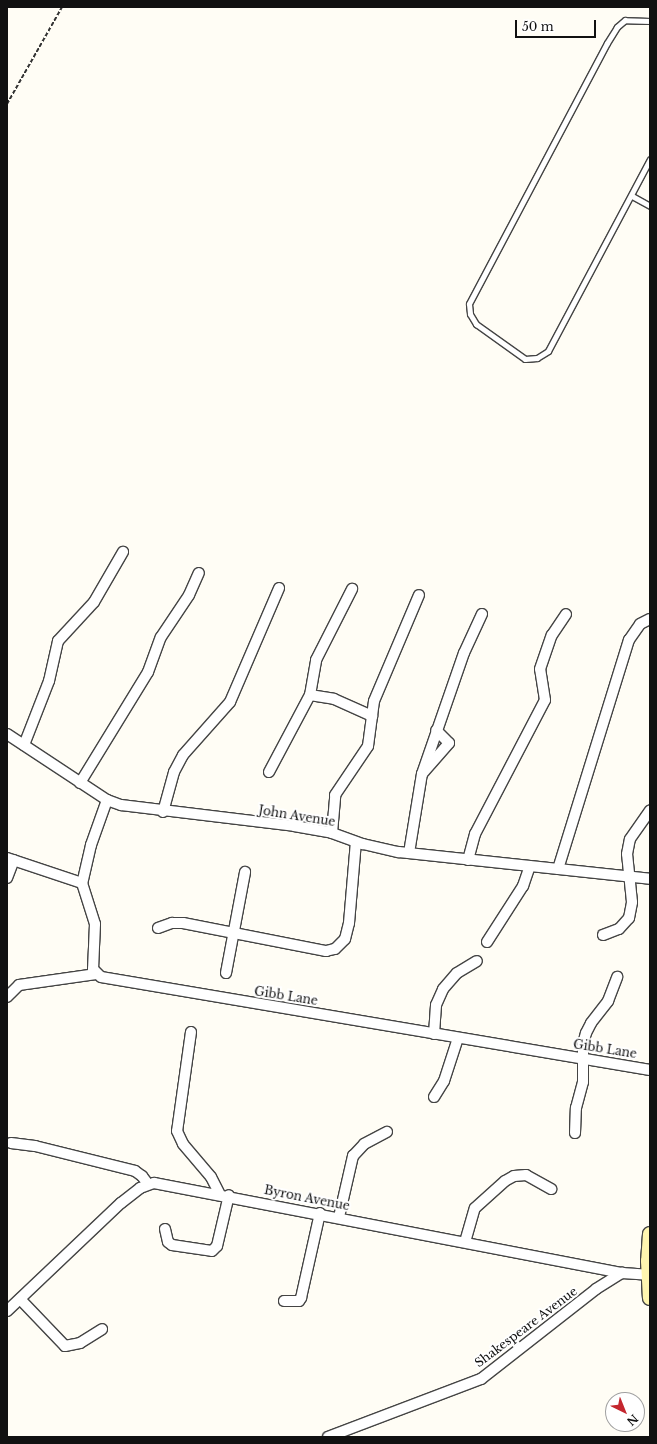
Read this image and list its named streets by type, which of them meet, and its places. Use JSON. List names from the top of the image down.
{
  "streets": {
    "street": [
      "John Avenue",
      "Gibb Lane",
      "Byron Avenue",
      "Shakespeare Avenue"
    ]
  },
  "crossings": [
    ["Byron Avenue", "Shakespeare Avenue"]
  ],
  "scale_bar": "50 m",
  "north": "bottom right"
}
